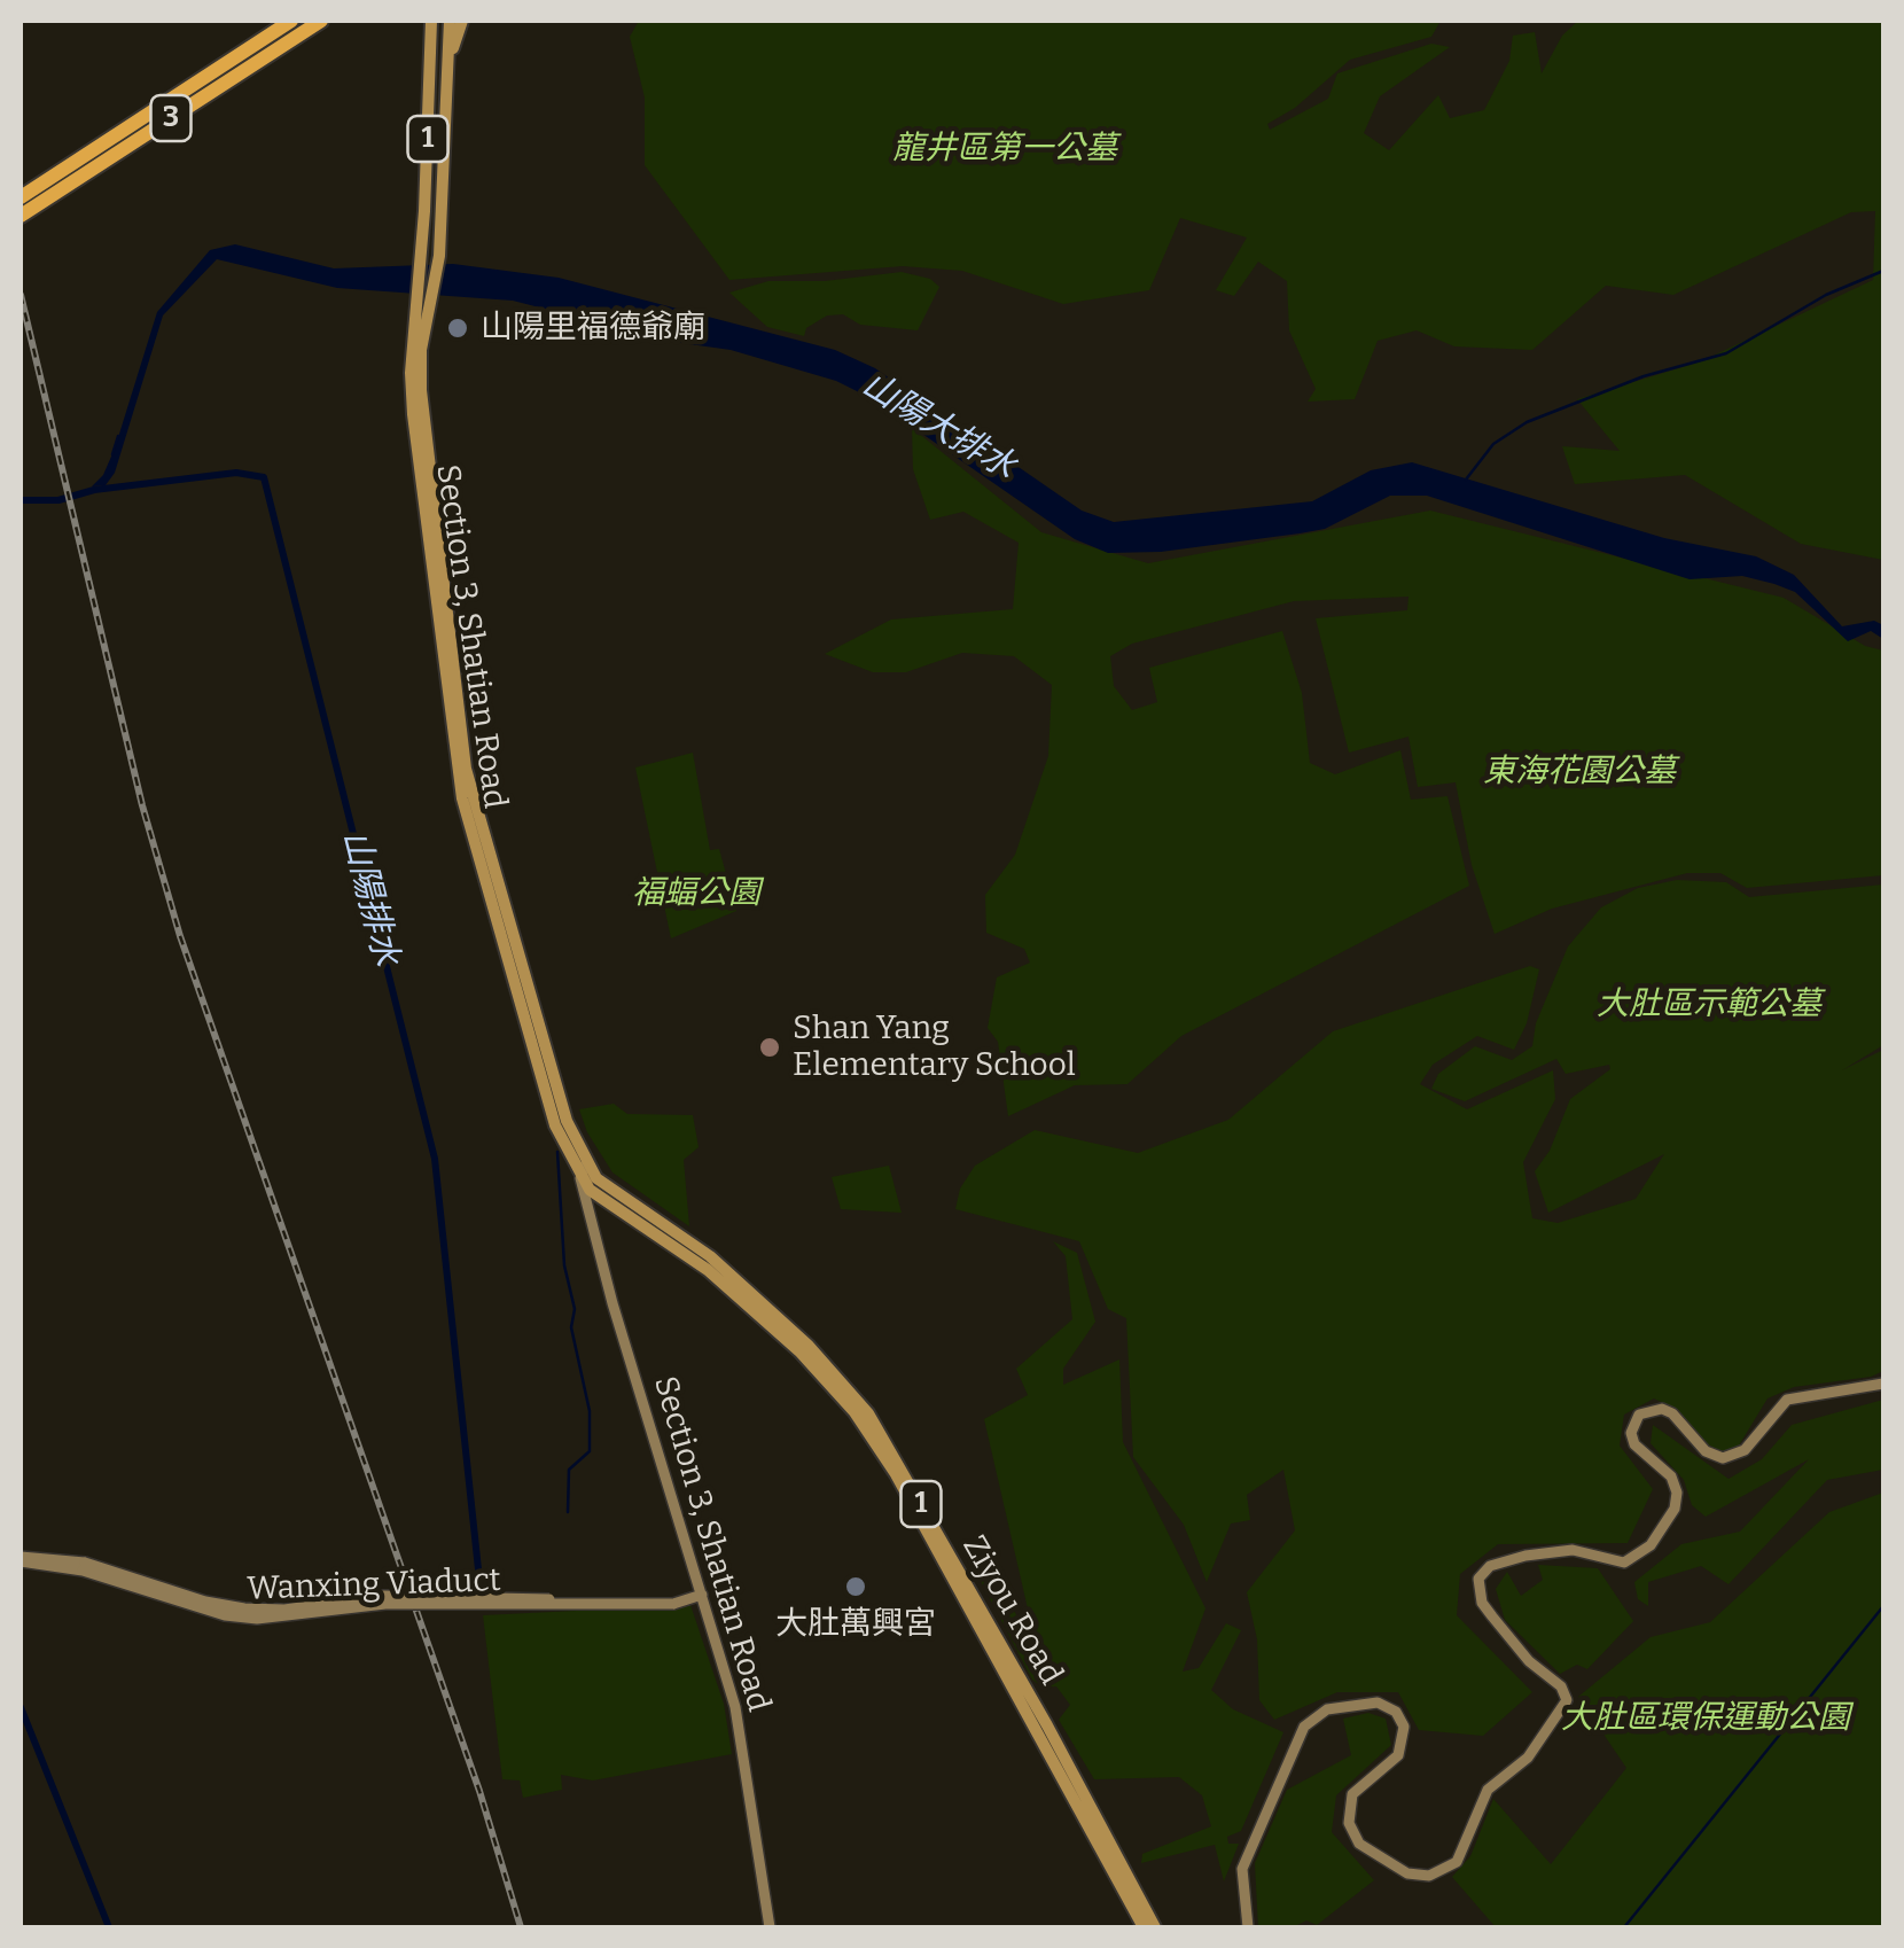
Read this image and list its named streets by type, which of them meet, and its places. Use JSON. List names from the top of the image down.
{
  "streets": {
    "highway": ["3"],
    "main road": ["1", "Section 3, Shatian Road", "Ziyou Road"],
    "street": ["Wanxing Viaduct"]
  },
  "crossings": [
    ["1", "Section 3, Shatian Road"],
    ["Section 3, Shatian Road", "Wanxing Viaduct"],
    ["Section 3, Shatian Road", "Ziyou Road"]
  ],
  "water": ["山陽大排水", "山陽排水"],
  "parks": [
    "龍井區第一公墓",
    "東海花園公墓",
    "福蝠公園",
    "大肚區示範公墓",
    "大肚區環保運動公園"
  ],
  "places": ["山陽里福德爺廟", "Shan Yang Elementary School", "大肚萬興宮"]
}
